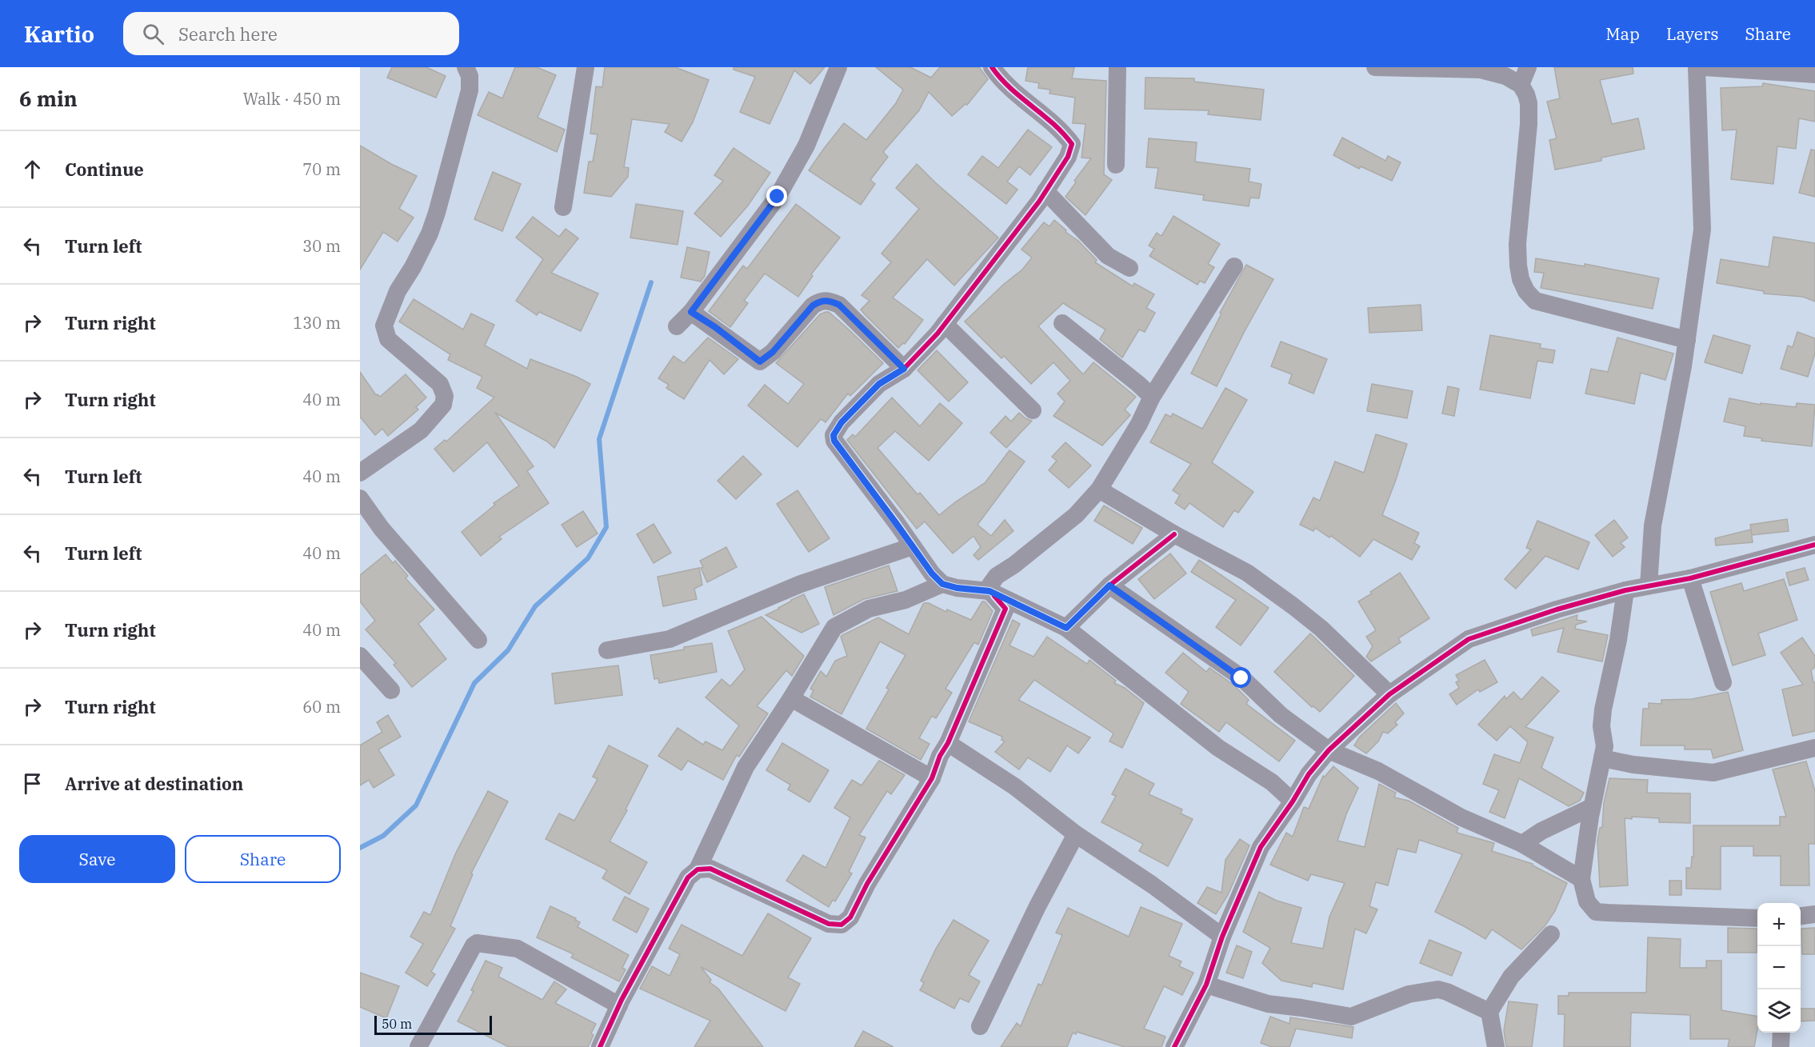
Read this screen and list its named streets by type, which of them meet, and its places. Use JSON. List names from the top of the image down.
{
  "scale_bar": "50 m",
  "page": {
    "header": "Kartio",
    "search": "Search here",
    "nav": ["Map", "Layers", "Share"],
    "heading": ["6 min", "Walk · 450 m"],
    "list": [
      ["Continue", "70 m"],
      ["Turn left", "30 m"],
      ["Turn right", "130 m"],
      ["Turn right", "40 m"],
      ["Turn left", "40 m"],
      ["Turn left", "40 m"],
      ["Turn right", "40 m"],
      ["Turn right", "60 m"],
      "Arrive at destination"
    ],
    "buttons": ["Save", "Share"],
    "map_buttons": ["+", "−"],
    "scale": "50 m"
  }
}
